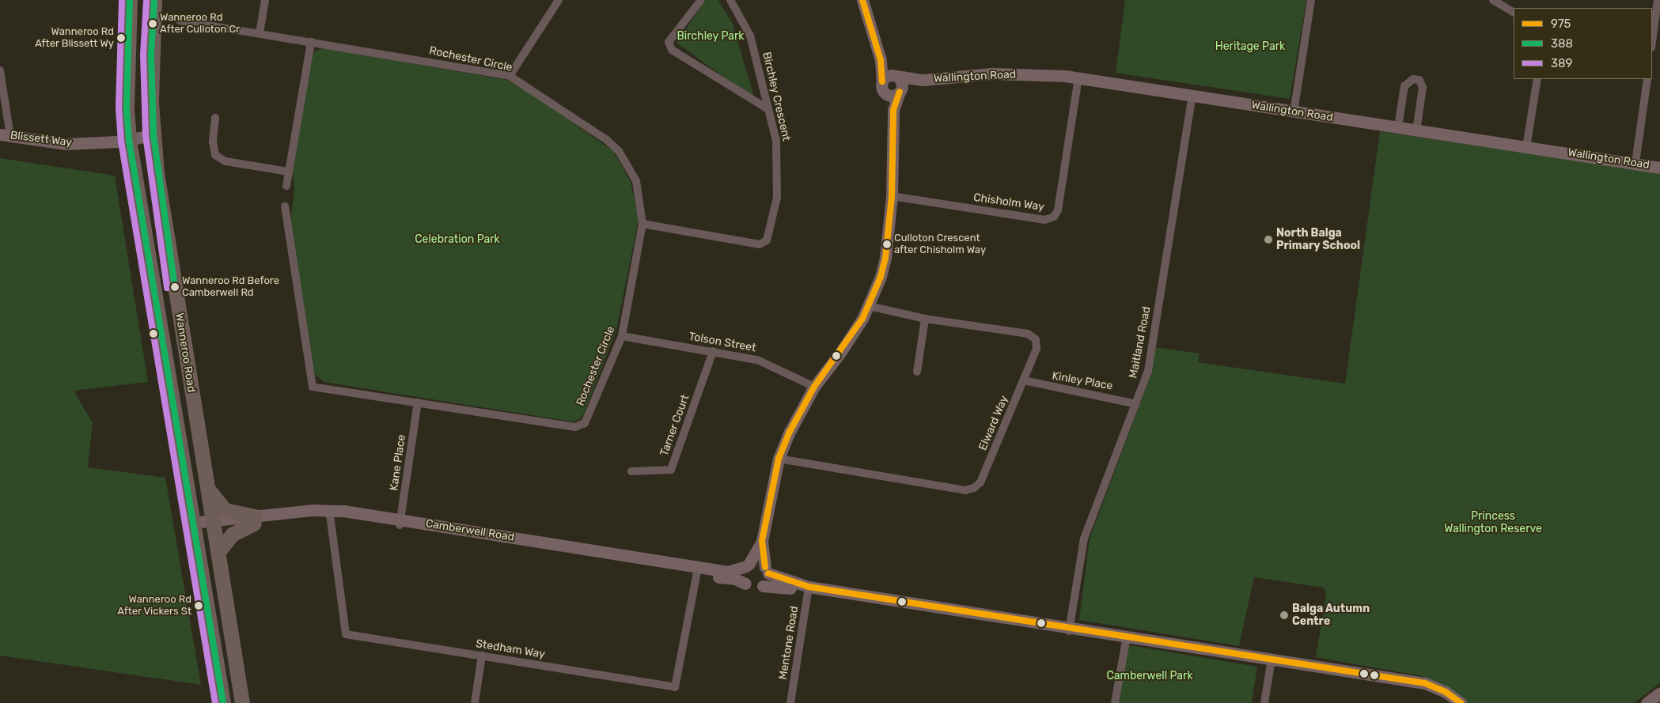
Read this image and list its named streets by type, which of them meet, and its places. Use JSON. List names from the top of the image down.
{
  "streets": {
    "highway": ["Wanneroo Road"],
    "street": [
      "Rochester Circle",
      "Wallington Road",
      "Birchley Crescent",
      "Blissett Way",
      "Chisholm Way",
      "Tolson Street",
      "Maitland Road",
      "Kinley Place",
      "Elward Way",
      "Tarner Court",
      "Kane Place",
      "Camberwell Road",
      "Mentone Road",
      "Stedham Way"
    ]
  },
  "crossings": [
    ["Rochester Circle", "Birchley Crescent"],
    ["Rochester Circle", "Tolson Street"],
    ["Rochester Circle", "Kane Place"],
    ["Wallington Road", "Chisholm Way"],
    ["Wallington Road", "Maitland Road"],
    ["Blissett Way", "Wanneroo Road"],
    ["Tolson Street", "Tarner Court"],
    ["Maitland Road", "Kinley Place"],
    ["Wanneroo Road", "Camberwell Road"],
    ["Kinley Place", "Elward Way"],
    ["Kane Place", "Camberwell Road"],
    ["Camberwell Road", "Stedham Way"]
  ],
  "parks": [
    "Birchley Park",
    "Heritage Park",
    "Celebration Park",
    "Princess Wallington Reserve",
    "Camberwell Park"
  ],
  "places": [
    "Wanneroo Rd After Culloton Cr",
    "Wanneroo Rd After Blissett Wy",
    "North Balga Primary School",
    "Culloton Crescent after Chisholm Way",
    "Wanneroo Rd Before Camberwell Rd",
    "Wanneroo Rd After Vickers St",
    "Balga Autumn Centre"
  ],
  "lines": ["transit line 975", "transit line 388", "transit line 389"],
  "legend": ["975", "388", "389"]
}
